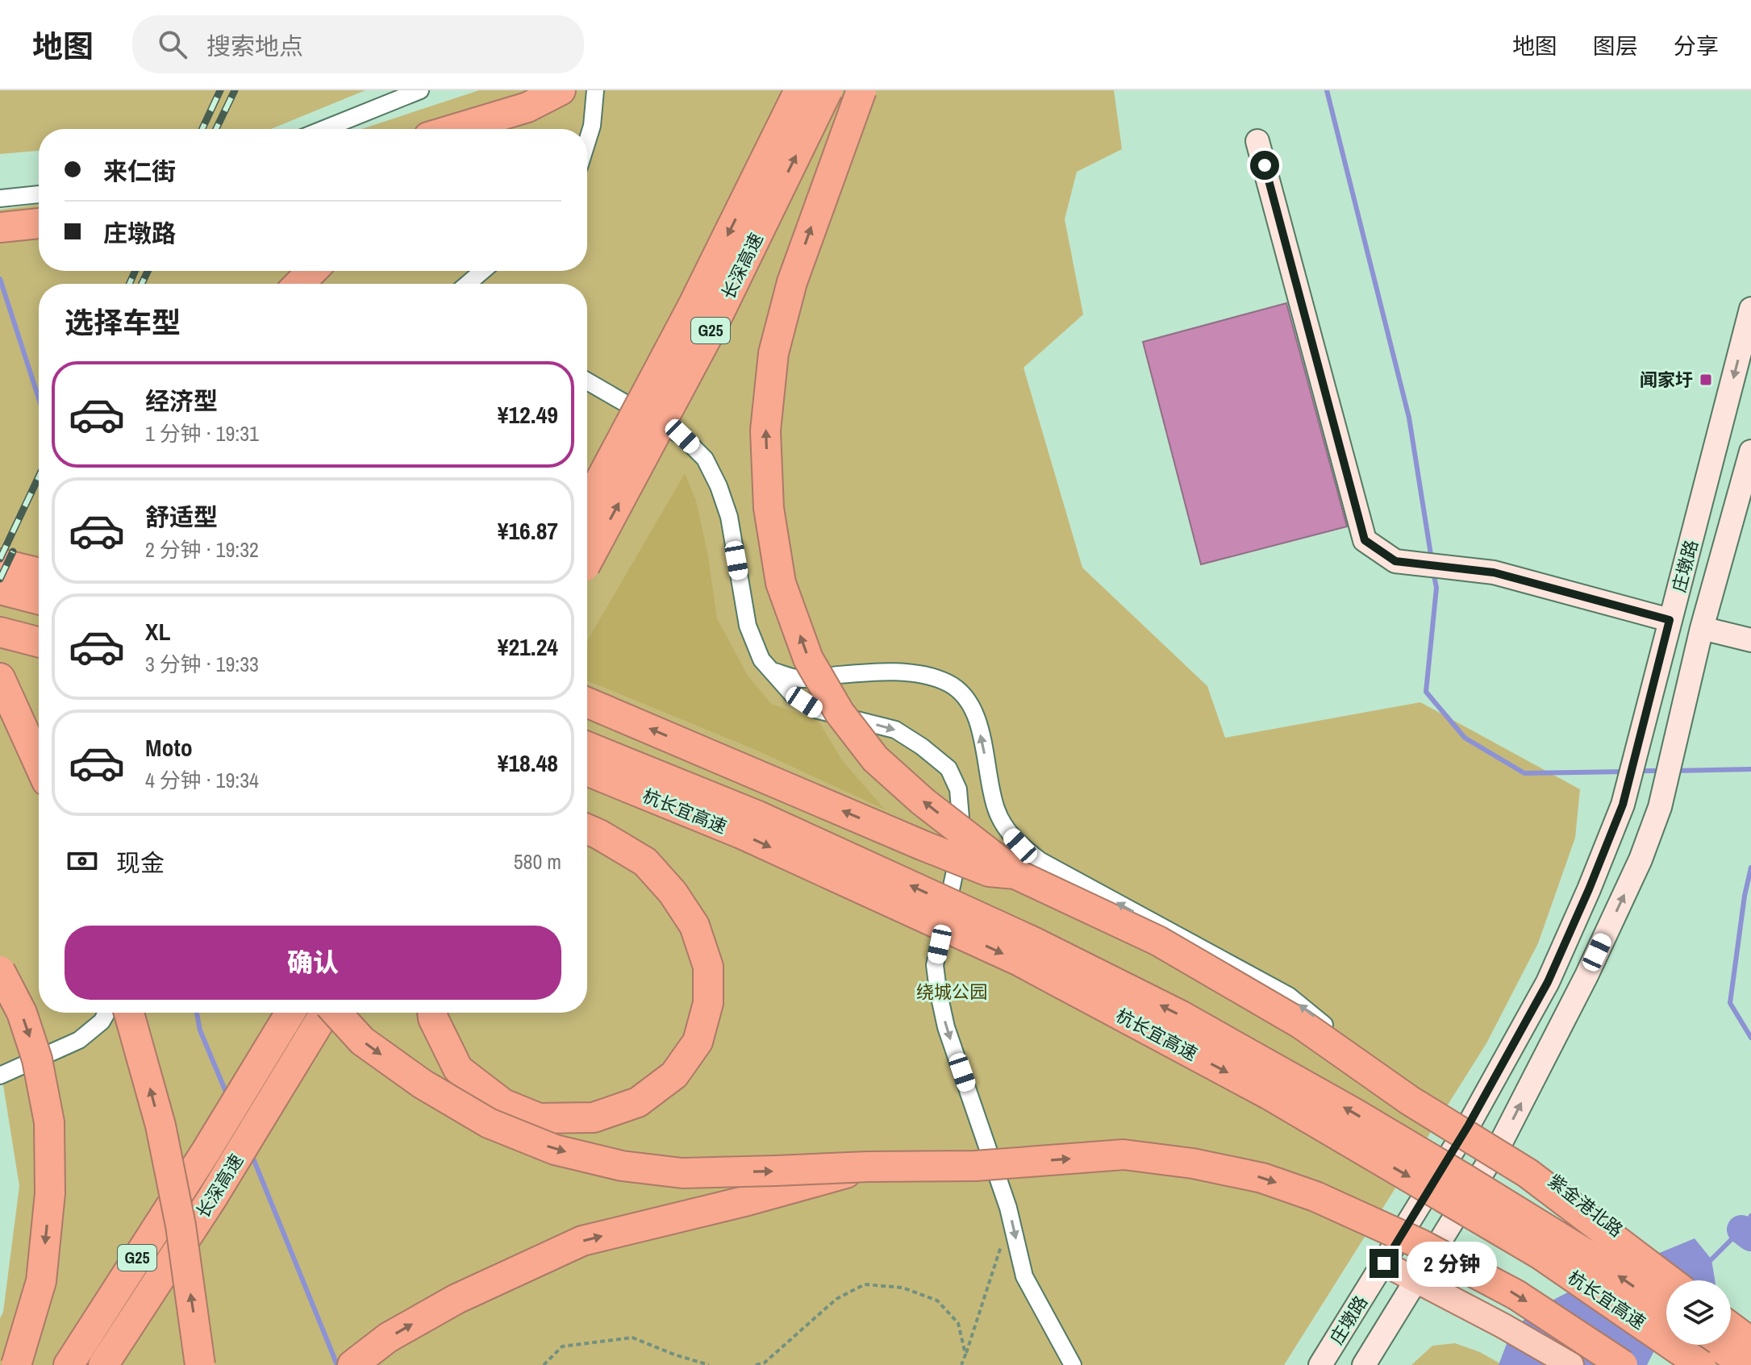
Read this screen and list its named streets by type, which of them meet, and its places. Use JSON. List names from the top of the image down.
{
  "streets": {
    "highway": ["长深高速", "G25", "杭长宜高速"],
    "main road": ["庄墩路", "紫金港北路"]
  },
  "crossings": [
    ["庄墩路", "紫金港北路"]
  ],
  "parks": ["绕城公园"],
  "places": {
    "transit": ["闻家圩"]
  },
  "page": {
    "header": "地图",
    "search": "搜索地点",
    "nav": ["地图", "图层", "分享"],
    "banner": ["来仁街", "庄墩路"],
    "heading": "选择车型",
    "list": [
      {
        "name": "经济型",
        "note": "1 分钟 · 19:31",
        "value": "¥12.49"
      },
      {
        "name": "舒适型",
        "note": "2 分钟 · 19:32",
        "value": "¥16.87"
      },
      {
        "name": "XL",
        "note": "3 分钟 · 19:33",
        "value": "¥21.24"
      },
      {
        "name": "Moto",
        "note": "4 分钟 · 19:34",
        "value": "¥18.48"
      }
    ],
    "pay": ["现金", "580 m"],
    "buttons": "确认",
    "bubble": "2 分钟"
  }
}
